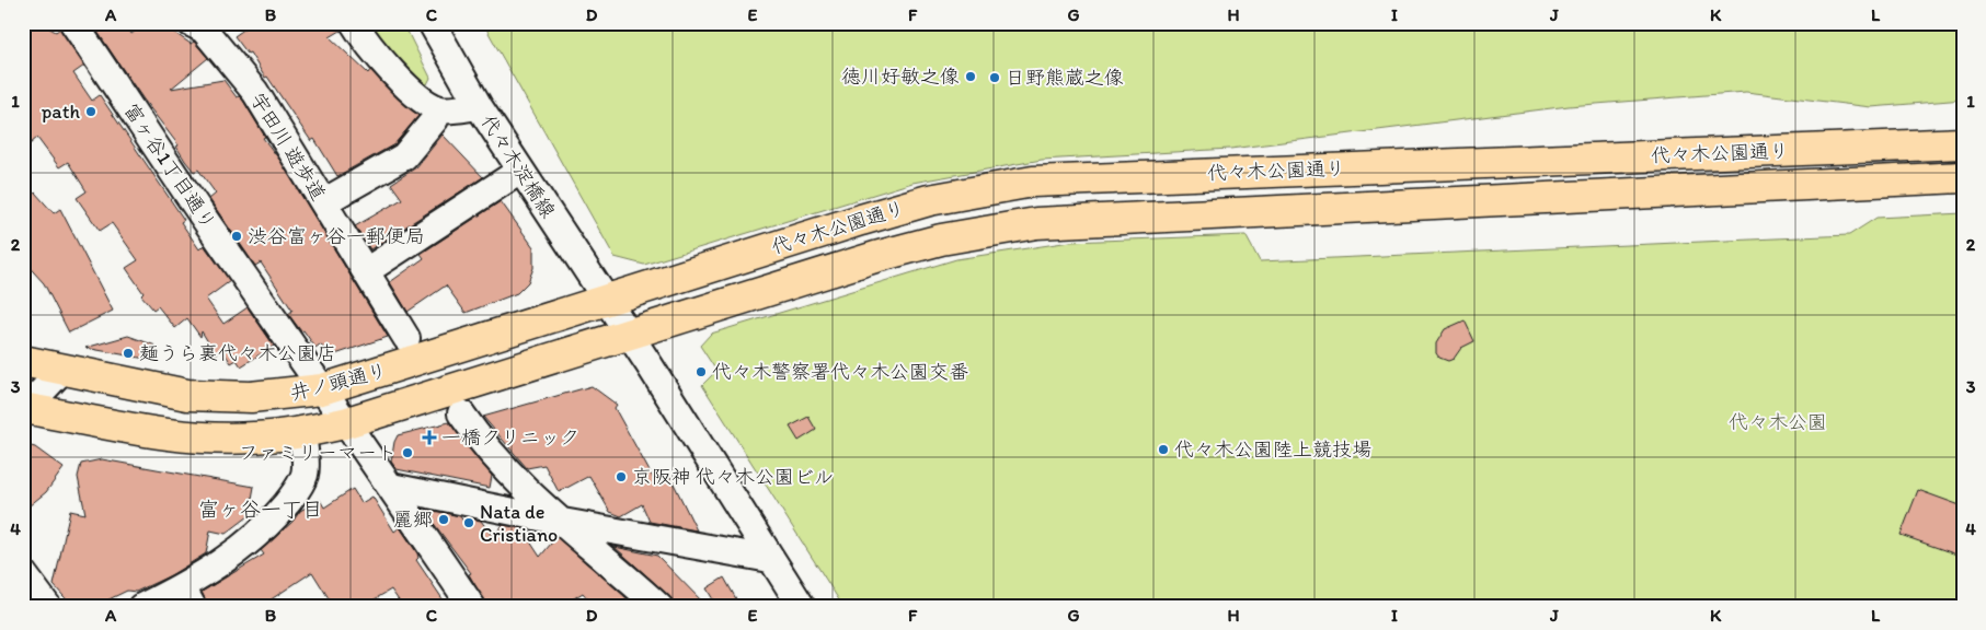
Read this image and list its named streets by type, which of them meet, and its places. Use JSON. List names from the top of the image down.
{
  "streets": {
    "main road": ["代々木公園通り", "井ノ頭通り"],
    "street": ["宇田川 遊歩道", "富ヶ谷1丁目通り", "代々木淀橋線"]
  },
  "crossings": [
    ["代々木公園通り", "代々木淀橋線"],
    ["代々木公園通り", "井ノ頭通り"],
    ["富ヶ谷1丁目通り", "井ノ頭通り"],
    ["代々木淀橋線", "井ノ頭通り"]
  ],
  "districts": ["富ヶ谷一丁目"],
  "parks": ["代々木公園"],
  "places": {
    "other": [
      "徳川好敏之像",
      "日野熊蔵之像",
      "path",
      "渋谷富ヶ谷一郵便局",
      "麺うら裏代々木公園店",
      "代々木警察署代々木公園交番",
      "代々木公園陸上競技場",
      "ファミリーマート",
      "京阪神 代々木公園ビル",
      "麗郷",
      "Nata de Cristiano"
    ],
    "health": ["一橋クリニック"]
  },
  "grid": {
    "columns": [
      "A",
      "B",
      "C",
      "D",
      "E",
      "F",
      "G",
      "H",
      "I",
      "J",
      "K",
      "L"
    ],
    "rows": [
      "1",
      "2",
      "3",
      "4"
    ]
  }
}
